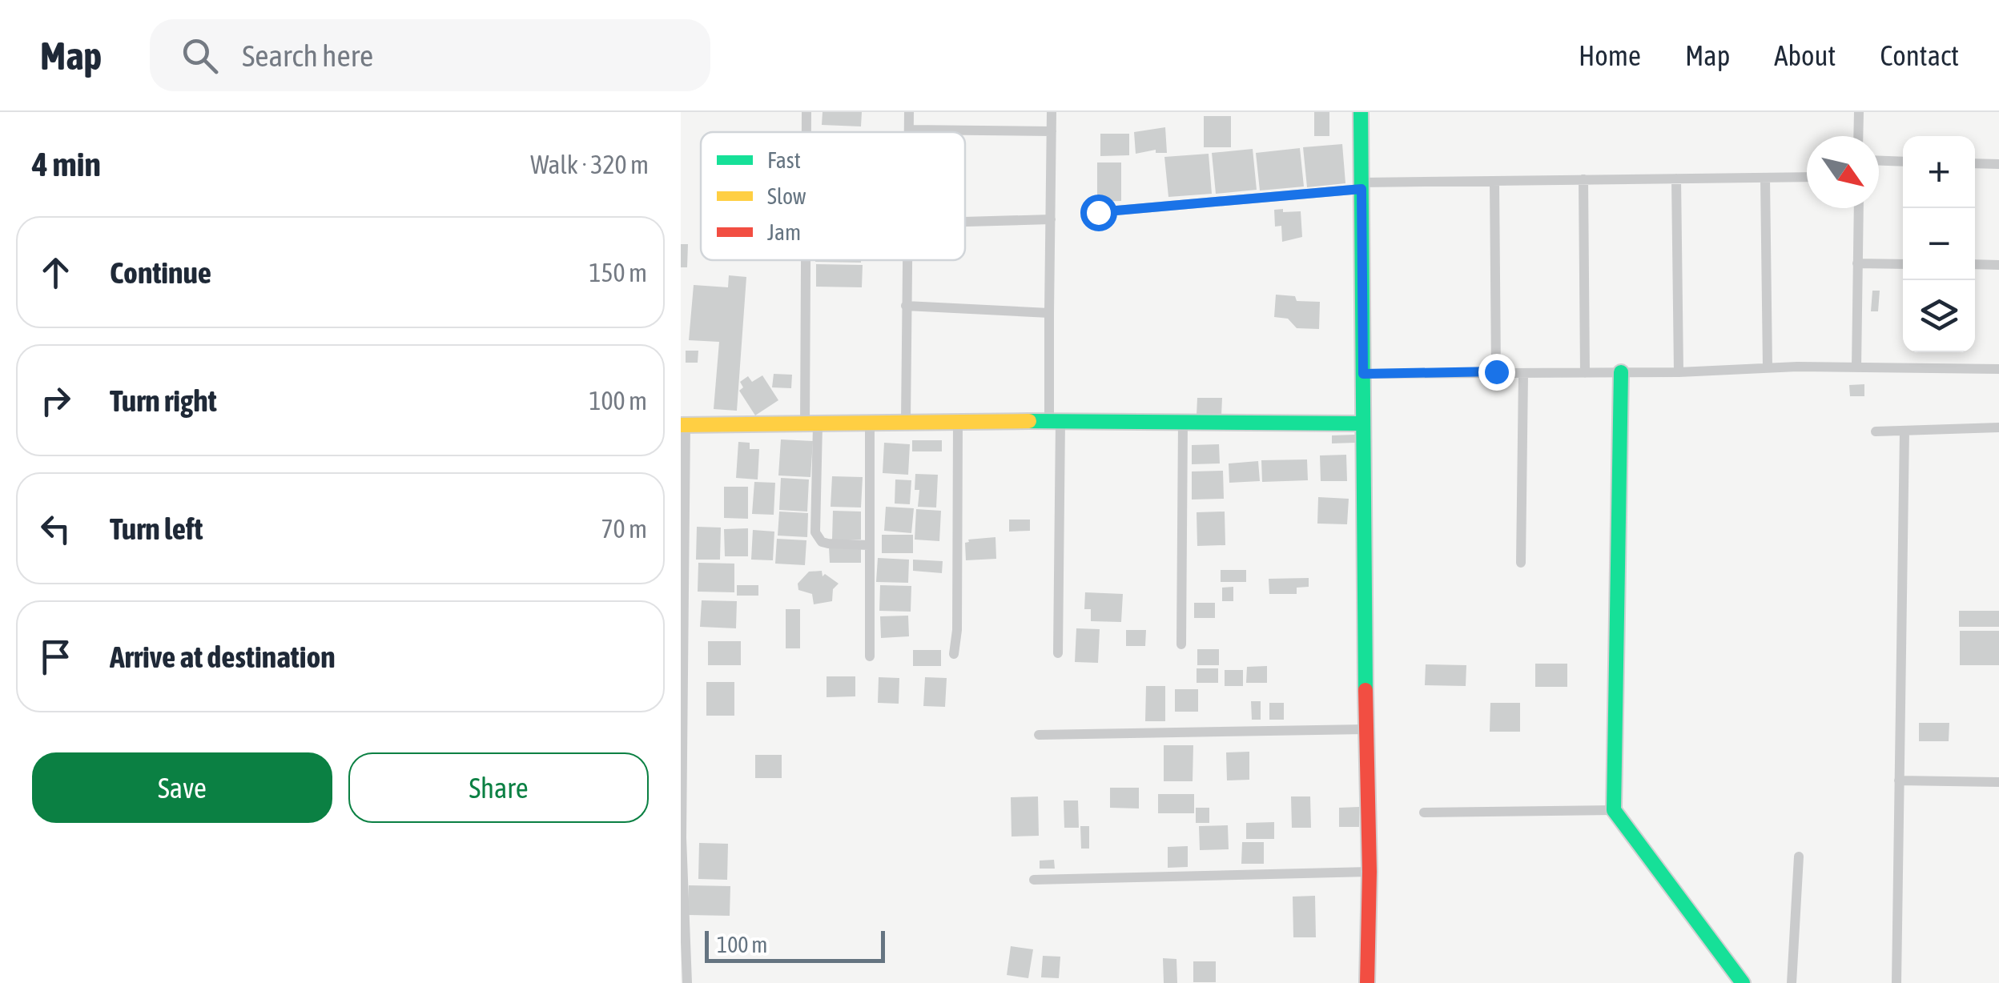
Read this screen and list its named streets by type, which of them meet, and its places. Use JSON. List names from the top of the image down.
{
  "legend": ["Fast", "Slow", "Jam"],
  "scale_bar": "100 m",
  "north": "bottom right",
  "page": {
    "header": "Map",
    "search": "Search here",
    "nav": [
      "Home",
      "Map",
      "About",
      "Contact"
    ],
    "heading": ["4 min", "Walk · 320 m"],
    "map_buttons": ["+", "−"],
    "list": [
      ["Continue", "150 m"],
      ["Turn right", "100 m"],
      ["Turn left", "70 m"],
      "Arrive at destination"
    ],
    "buttons": ["Save", "Share"],
    "scale": "100 m"
  }
}
